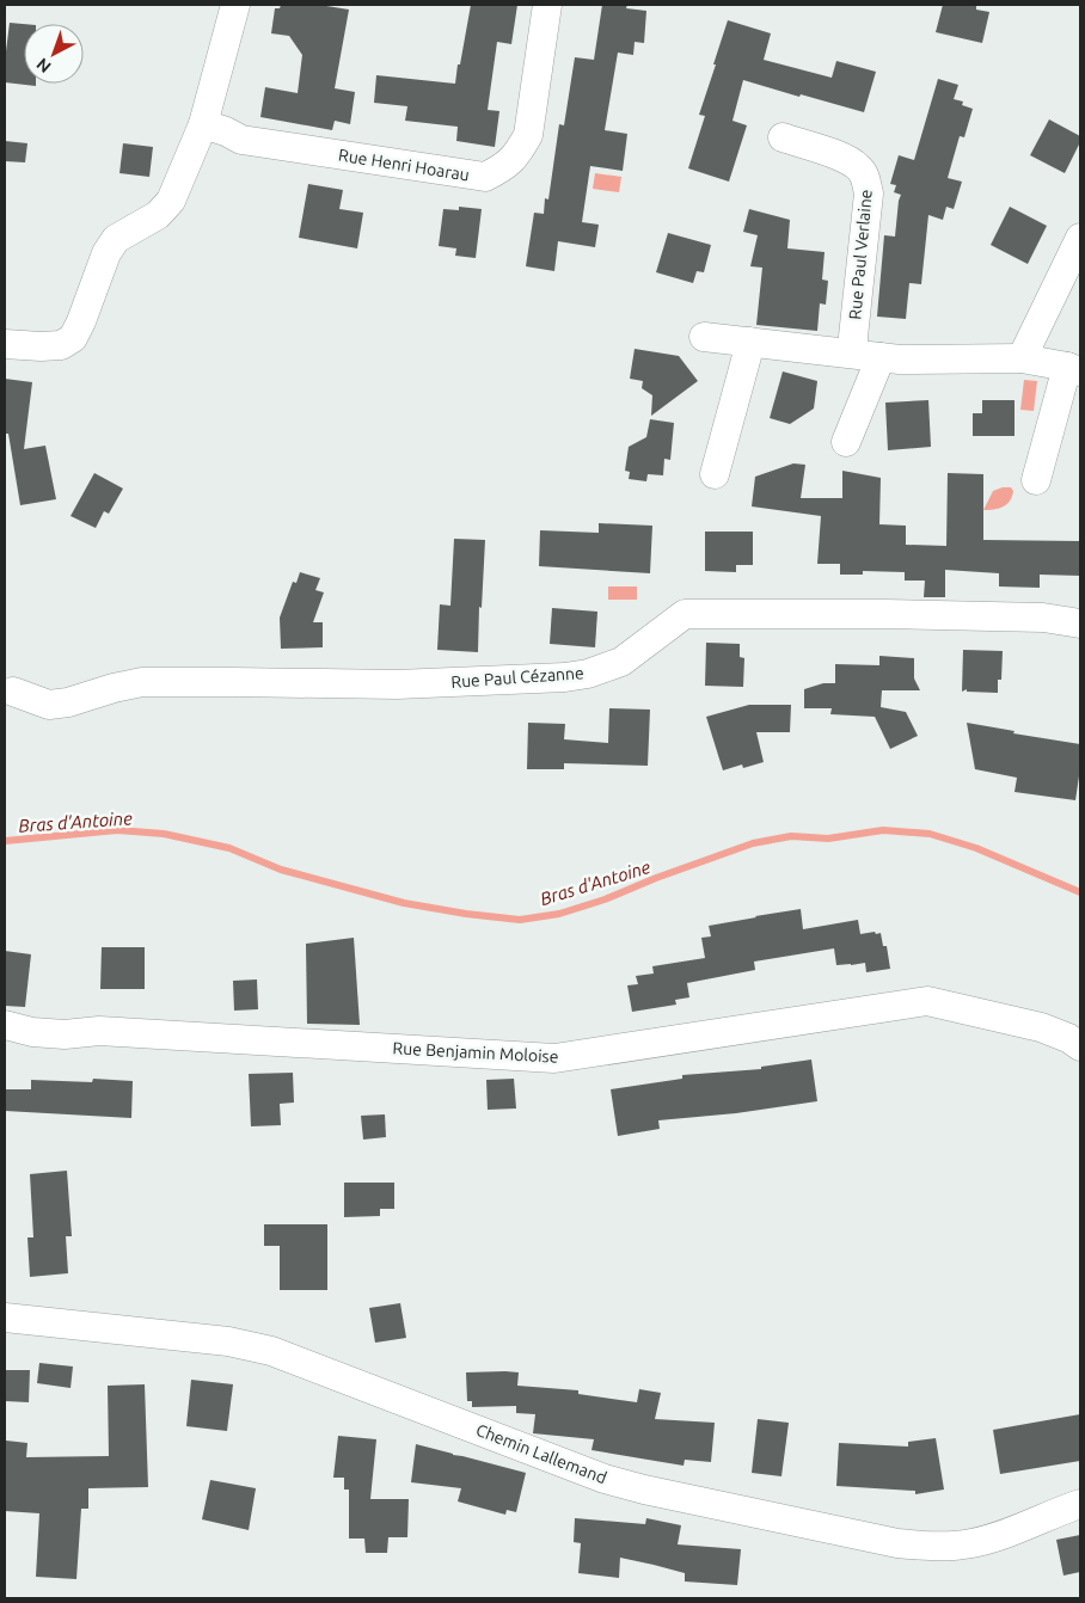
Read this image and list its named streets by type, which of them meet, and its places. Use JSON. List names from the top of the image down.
{
  "streets": {
    "street": [
      "Rue Henri Hoarau",
      "Rue Paul Verlaine",
      "Rue Paul Cézanne",
      "Rue Benjamin Moloise",
      "Chemin Lallemand"
    ]
  },
  "water": ["Bras d'Antoine"],
  "north": "bottom left"
}
